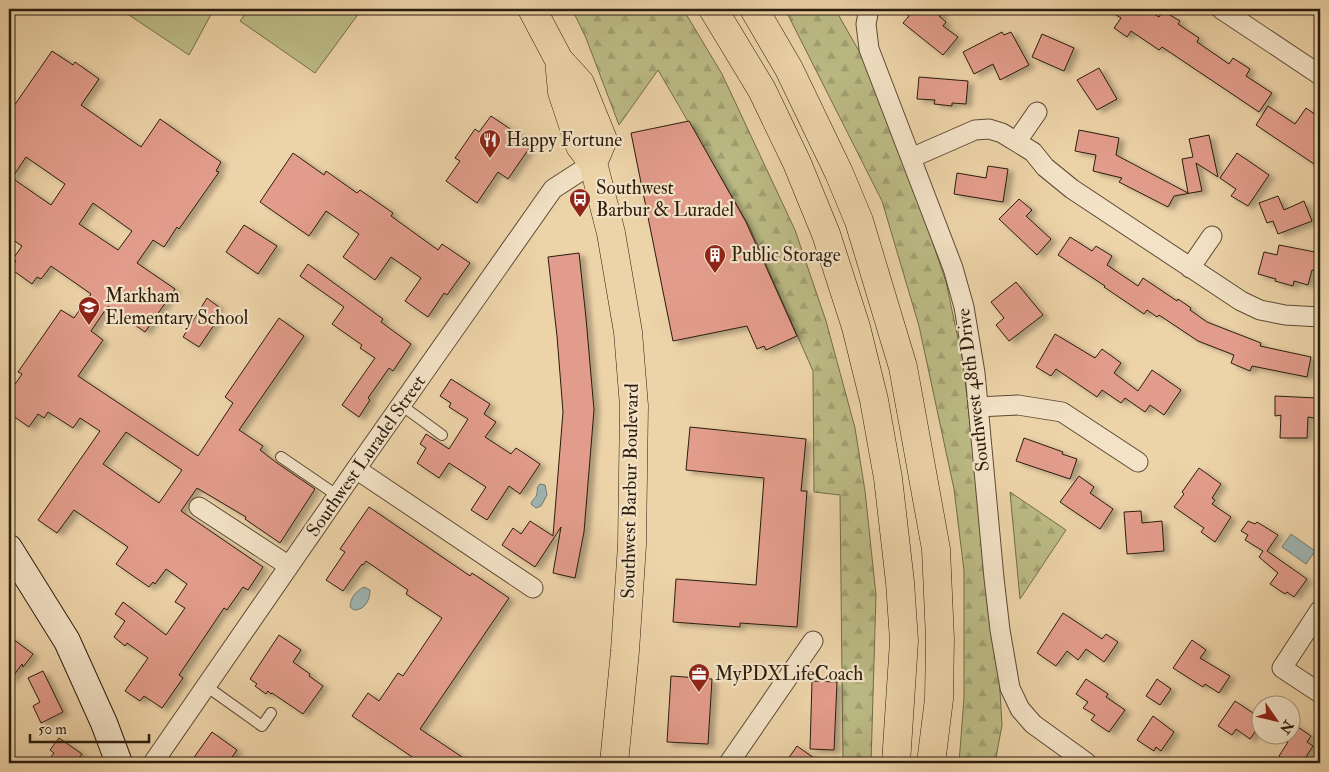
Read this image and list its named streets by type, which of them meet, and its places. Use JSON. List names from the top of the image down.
{
  "streets": {
    "main road": ["Southwest Barbur Boulevard"],
    "street": ["Southwest 48th Drive", "Southwest Luradel Street"]
  },
  "crossings": [
    ["Southwest Luradel Street", "Southwest Barbur Boulevard"]
  ],
  "places": {
    "restaurant": ["Happy Fortune"],
    "bus stop": ["Southwest Barbur & Luradel"],
    "building": ["Public Storage"],
    "school or university": ["Markham Elementary School"],
    "office": ["MyPDXLifeCoach"]
  },
  "scale_bar": "50 m",
  "north": "bottom right"
}
